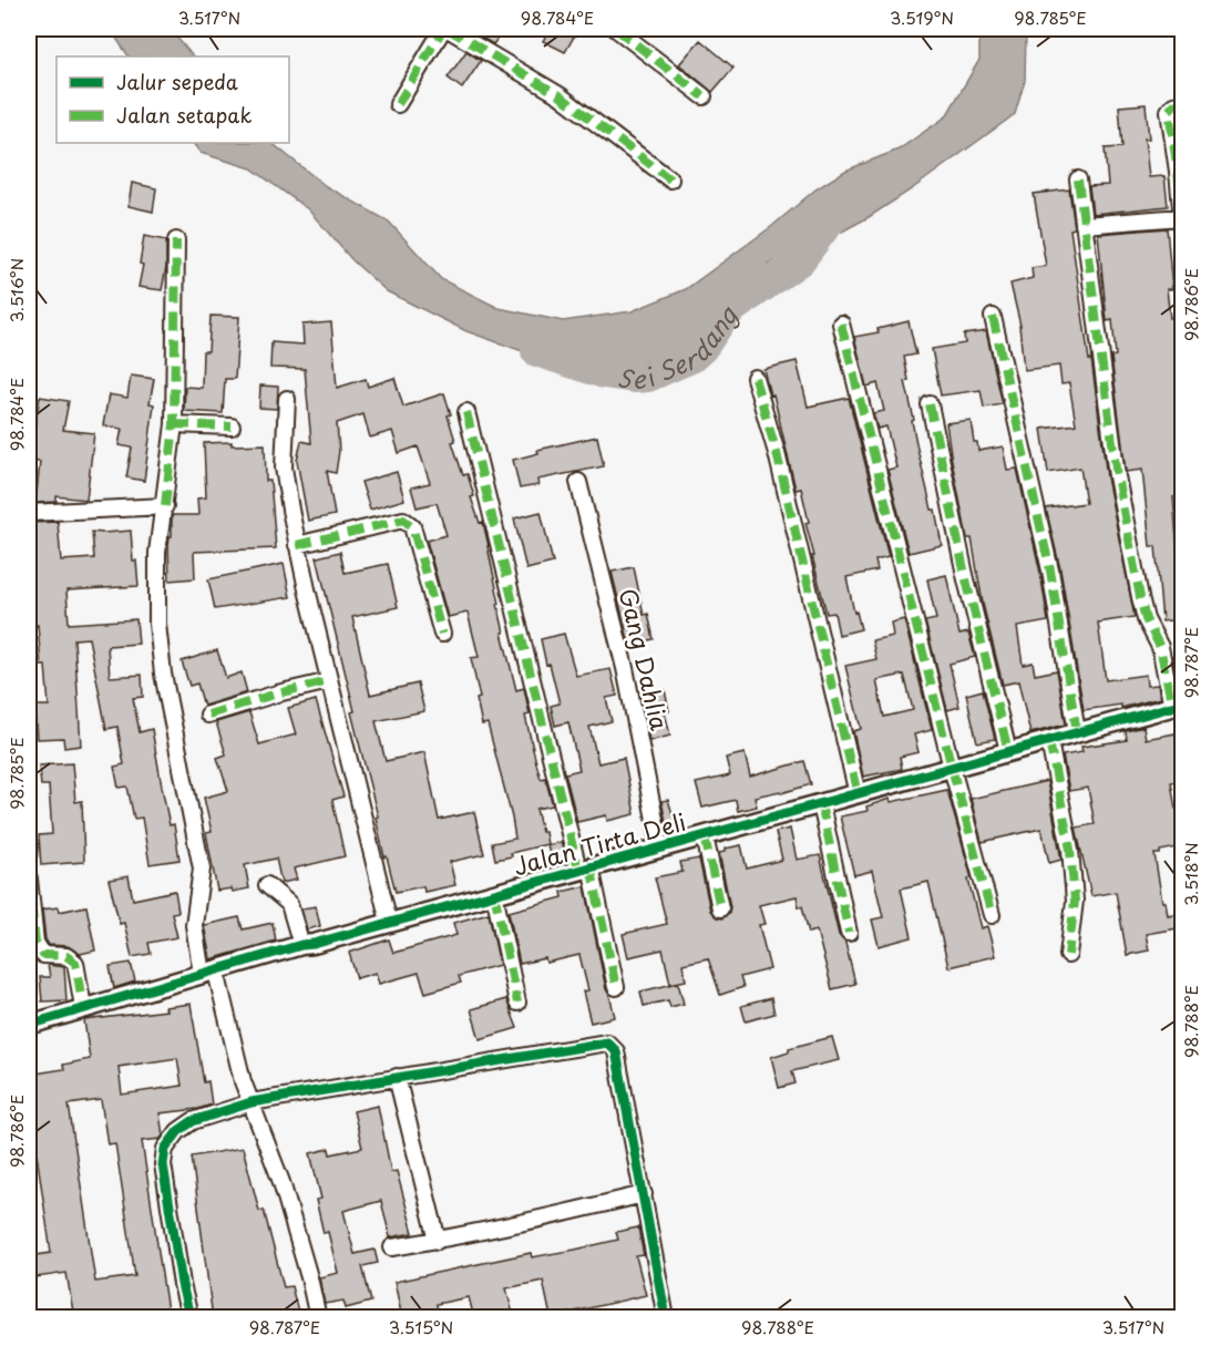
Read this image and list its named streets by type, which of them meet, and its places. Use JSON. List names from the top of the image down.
{
  "streets": {
    "street": ["Gang Dahlia", "Jalan Tirta Deli"]
  },
  "crossings": [
    ["Gang Dahlia", "Jalan Tirta Deli"]
  ],
  "water": ["Sei Serdang"],
  "legend": ["Jalur sepeda", "Jalan setapak"],
  "coordinates": [
    "3.517°N",
    "98.784°E",
    "3.519°N",
    "98.785°E",
    "3.516°N",
    "98.786°E",
    "98.787°E",
    "3.518°N",
    "98.788°E",
    "3.515°N"
  ]
}
